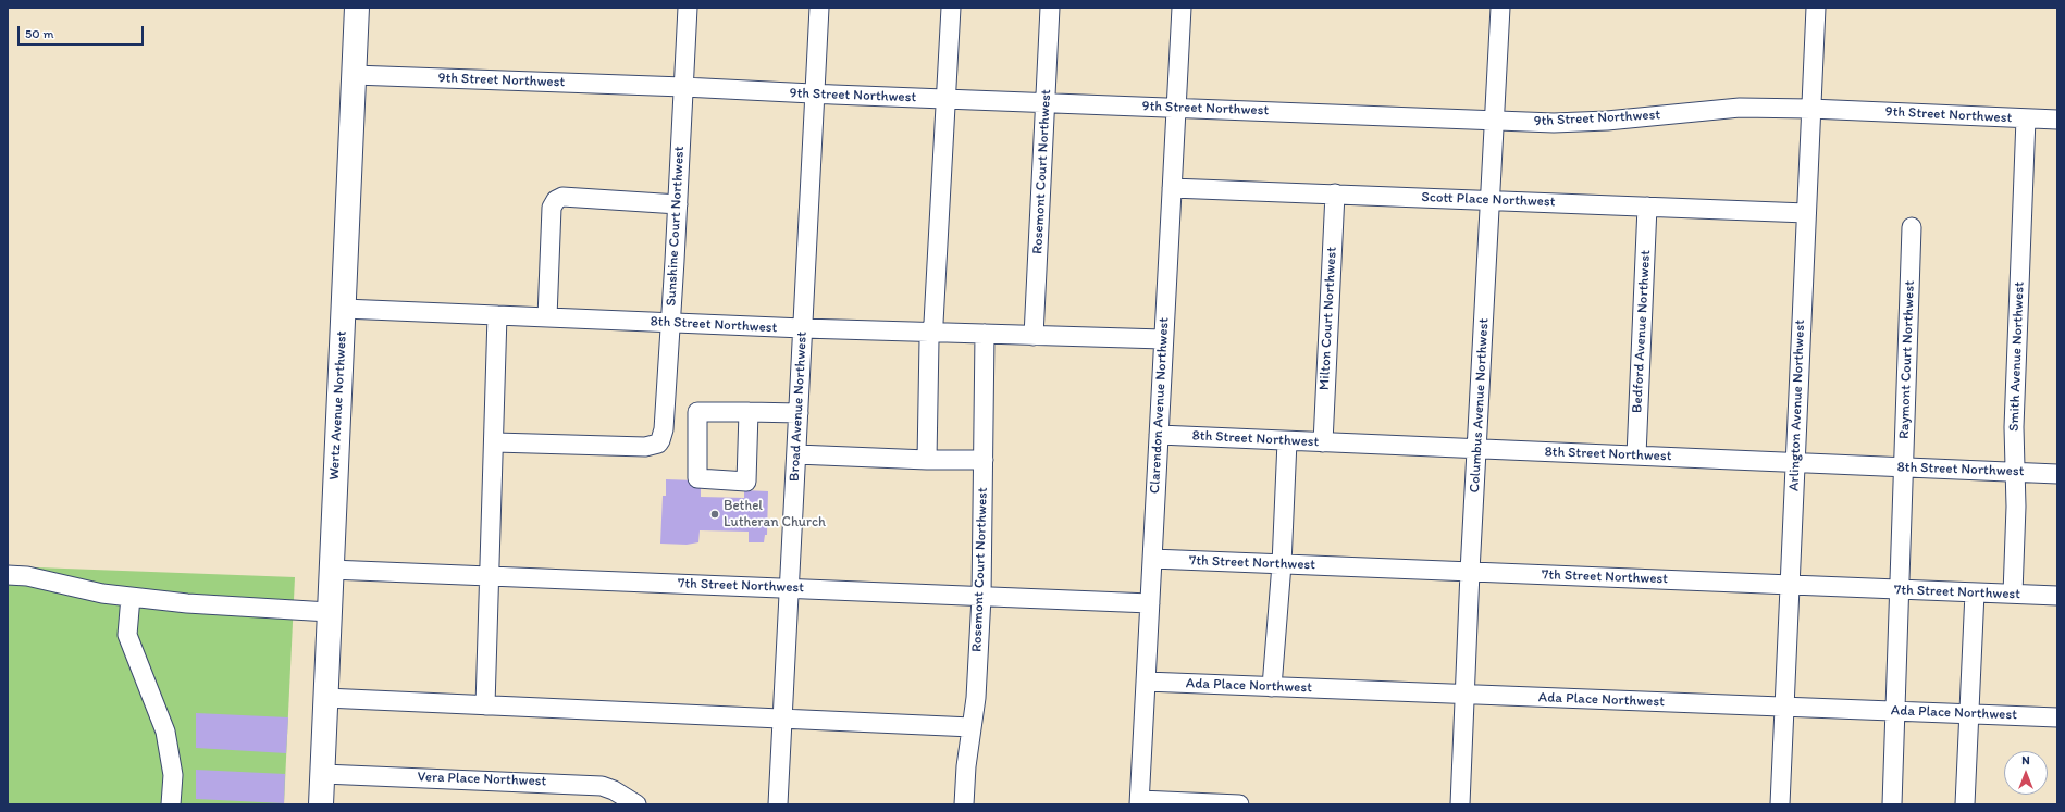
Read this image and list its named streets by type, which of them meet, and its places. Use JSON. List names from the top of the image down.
{
  "streets": {
    "main road": ["Wertz Avenue Northwest"],
    "street": [
      "9th Street Northwest",
      "Rosemont Court Northwest",
      "Scott Place Northwest",
      "Sunshine Court Northwest",
      "Milton Court Northwest",
      "8th Street Northwest",
      "Bedford Avenue Northwest",
      "Smith Avenue Northwest",
      "Raymont Court Northwest",
      "Clarendon Avenue Northwest",
      "Columbus Avenue Northwest",
      "Arlington Avenue Northwest",
      "Broad Avenue Northwest",
      "7th Street Northwest",
      "Ada Place Northwest",
      "Vera Place Northwest"
    ]
  },
  "crossings": [
    ["9th Street Northwest", "Rosemont Court Northwest"],
    ["9th Street Northwest", "Sunshine Court Northwest"],
    ["9th Street Northwest", "Smith Avenue Northwest"],
    ["9th Street Northwest", "Wertz Avenue Northwest"],
    ["9th Street Northwest", "Clarendon Avenue Northwest"],
    ["9th Street Northwest", "Columbus Avenue Northwest"],
    ["9th Street Northwest", "Arlington Avenue Northwest"],
    ["9th Street Northwest", "Broad Avenue Northwest"],
    ["Rosemont Court Northwest", "8th Street Northwest"],
    ["Rosemont Court Northwest", "7th Street Northwest"],
    ["Scott Place Northwest", "Milton Court Northwest"],
    ["Scott Place Northwest", "Bedford Avenue Northwest"],
    ["Scott Place Northwest", "Clarendon Avenue Northwest"],
    ["Scott Place Northwest", "Columbus Avenue Northwest"],
    ["Scott Place Northwest", "Arlington Avenue Northwest"],
    ["Sunshine Court Northwest", "8th Street Northwest"],
    ["Milton Court Northwest", "8th Street Northwest"],
    ["8th Street Northwest", "Bedford Avenue Northwest"],
    ["8th Street Northwest", "Smith Avenue Northwest"],
    ["8th Street Northwest", "Raymont Court Northwest"],
    ["8th Street Northwest", "Wertz Avenue Northwest"],
    ["8th Street Northwest", "Clarendon Avenue Northwest"],
    ["8th Street Northwest", "Columbus Avenue Northwest"],
    ["8th Street Northwest", "Arlington Avenue Northwest"],
    ["8th Street Northwest", "Broad Avenue Northwest"],
    ["Smith Avenue Northwest", "7th Street Northwest"],
    ["Raymont Court Northwest", "7th Street Northwest"],
    ["Raymont Court Northwest", "Ada Place Northwest"],
    ["Wertz Avenue Northwest", "7th Street Northwest"],
    ["Wertz Avenue Northwest", "Vera Place Northwest"],
    ["Clarendon Avenue Northwest", "7th Street Northwest"],
    ["Clarendon Avenue Northwest", "Ada Place Northwest"],
    ["Columbus Avenue Northwest", "7th Street Northwest"],
    ["Columbus Avenue Northwest", "Ada Place Northwest"],
    ["Arlington Avenue Northwest", "7th Street Northwest"],
    ["Arlington Avenue Northwest", "Ada Place Northwest"],
    ["Broad Avenue Northwest", "7th Street Northwest"]
  ],
  "places": ["Bethel Lutheran Church"],
  "scale_bar": "50 m",
  "north": "top"
}
